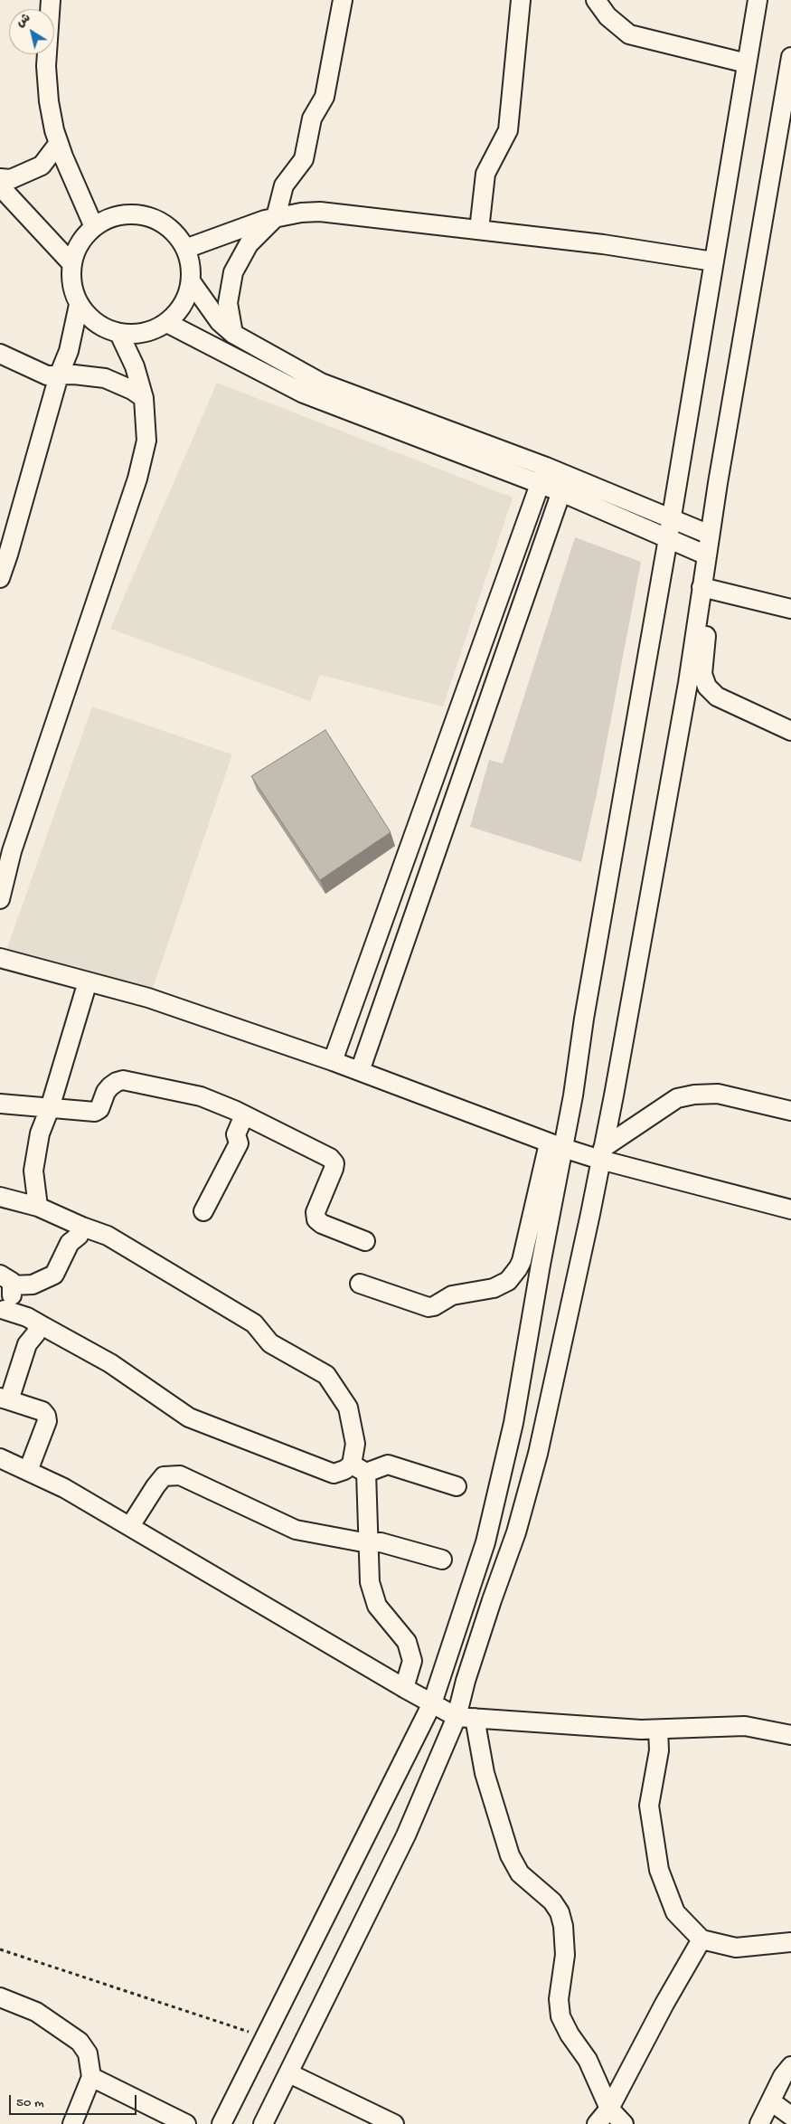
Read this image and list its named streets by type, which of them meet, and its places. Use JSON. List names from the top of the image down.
{
  "scale_bar": "50 m",
  "north": "top left"
}
